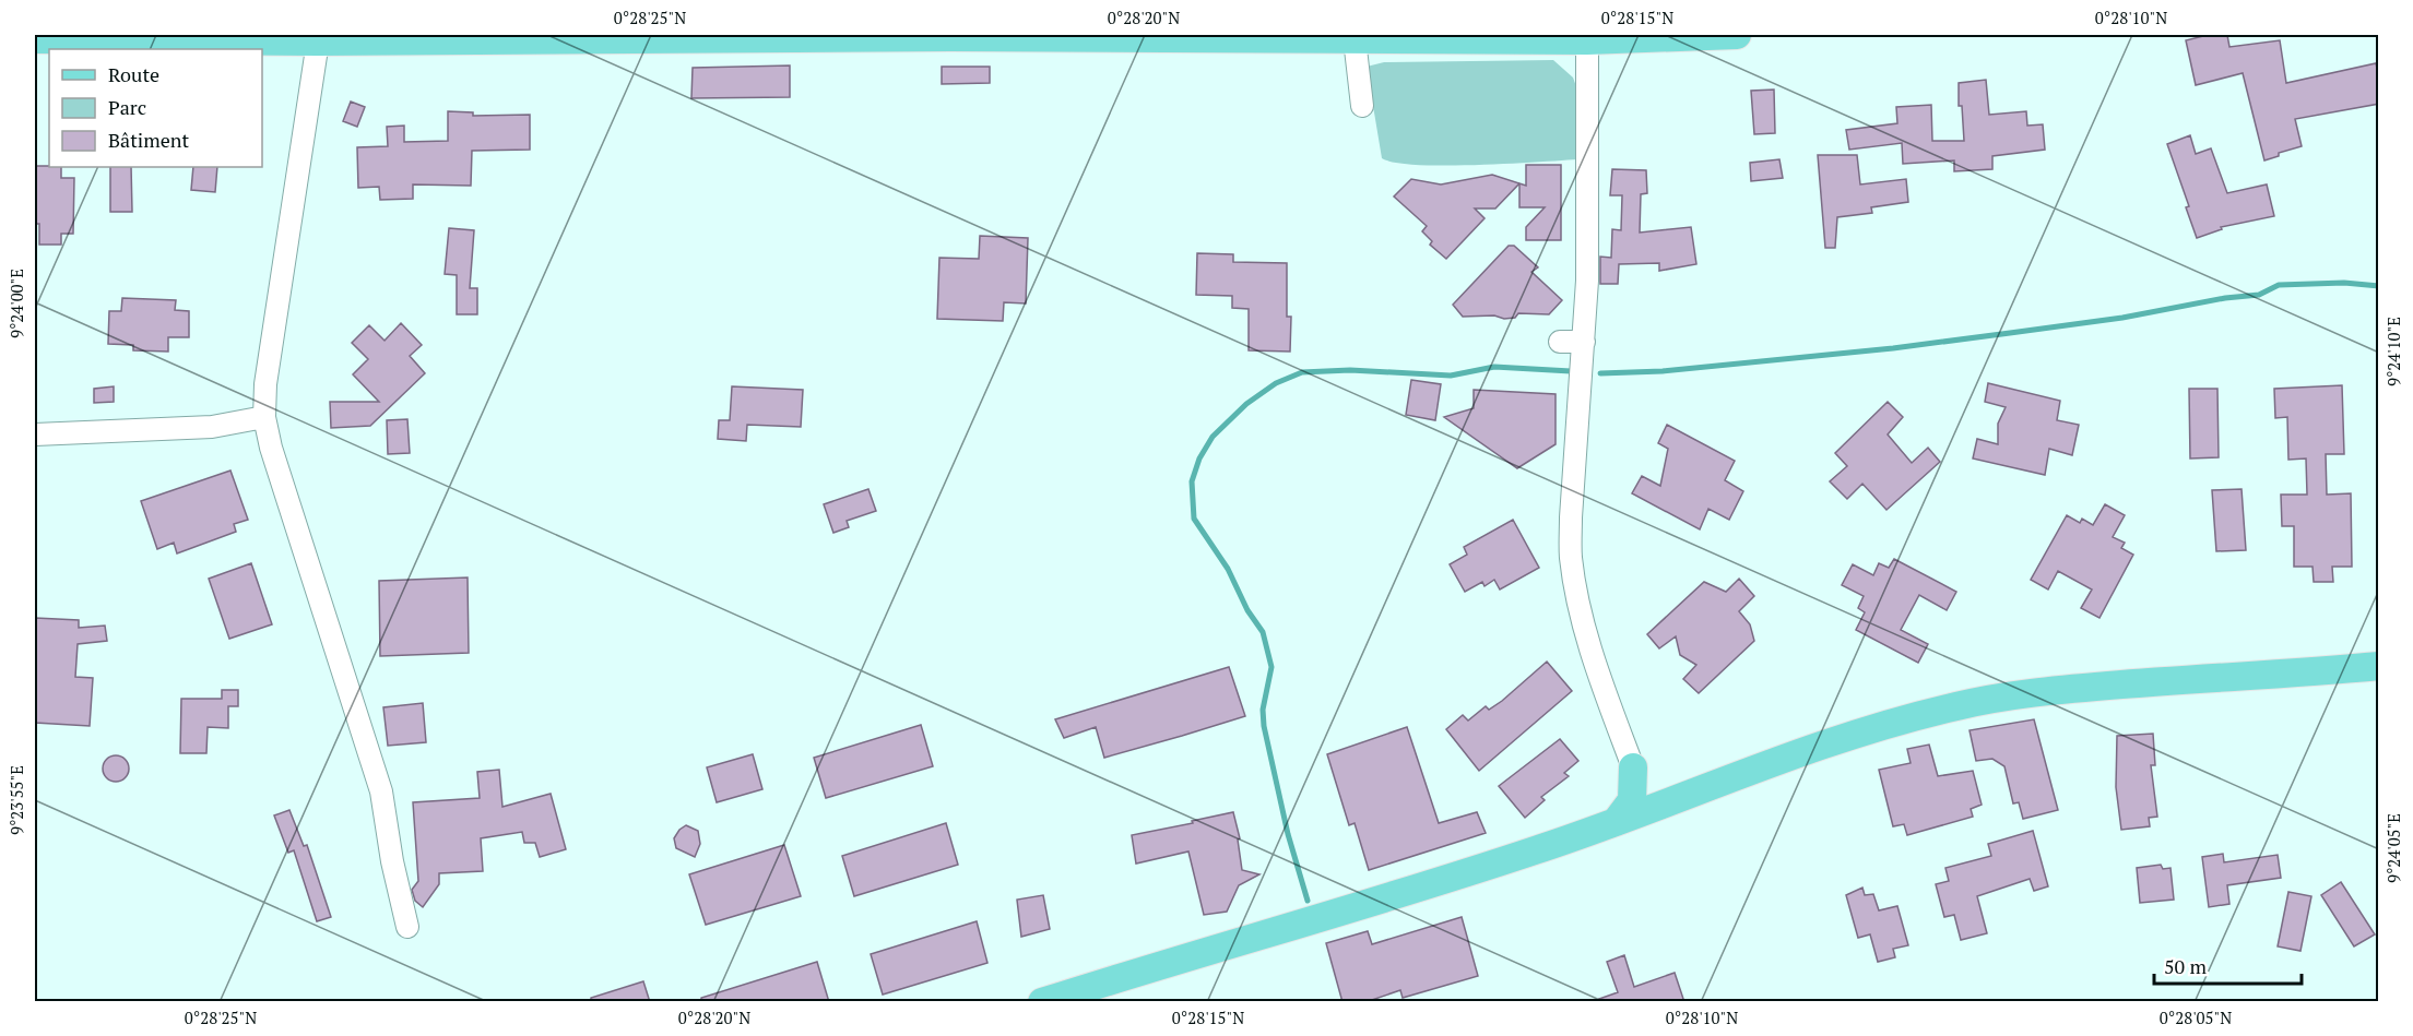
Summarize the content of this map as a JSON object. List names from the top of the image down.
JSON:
{
  "legend": ["Route", "Parc", "Bâtiment"],
  "scale_bar": "50 m",
  "coordinates": [
    "0°28'25\"N",
    "0°28'20\"N",
    "0°28'15\"N",
    "0°28'10\"N",
    "9°24'00\"E",
    "9°24'10\"E",
    "9°23'55\"E",
    "9°24'05\"E",
    "0°28'05\"N"
  ]
}
